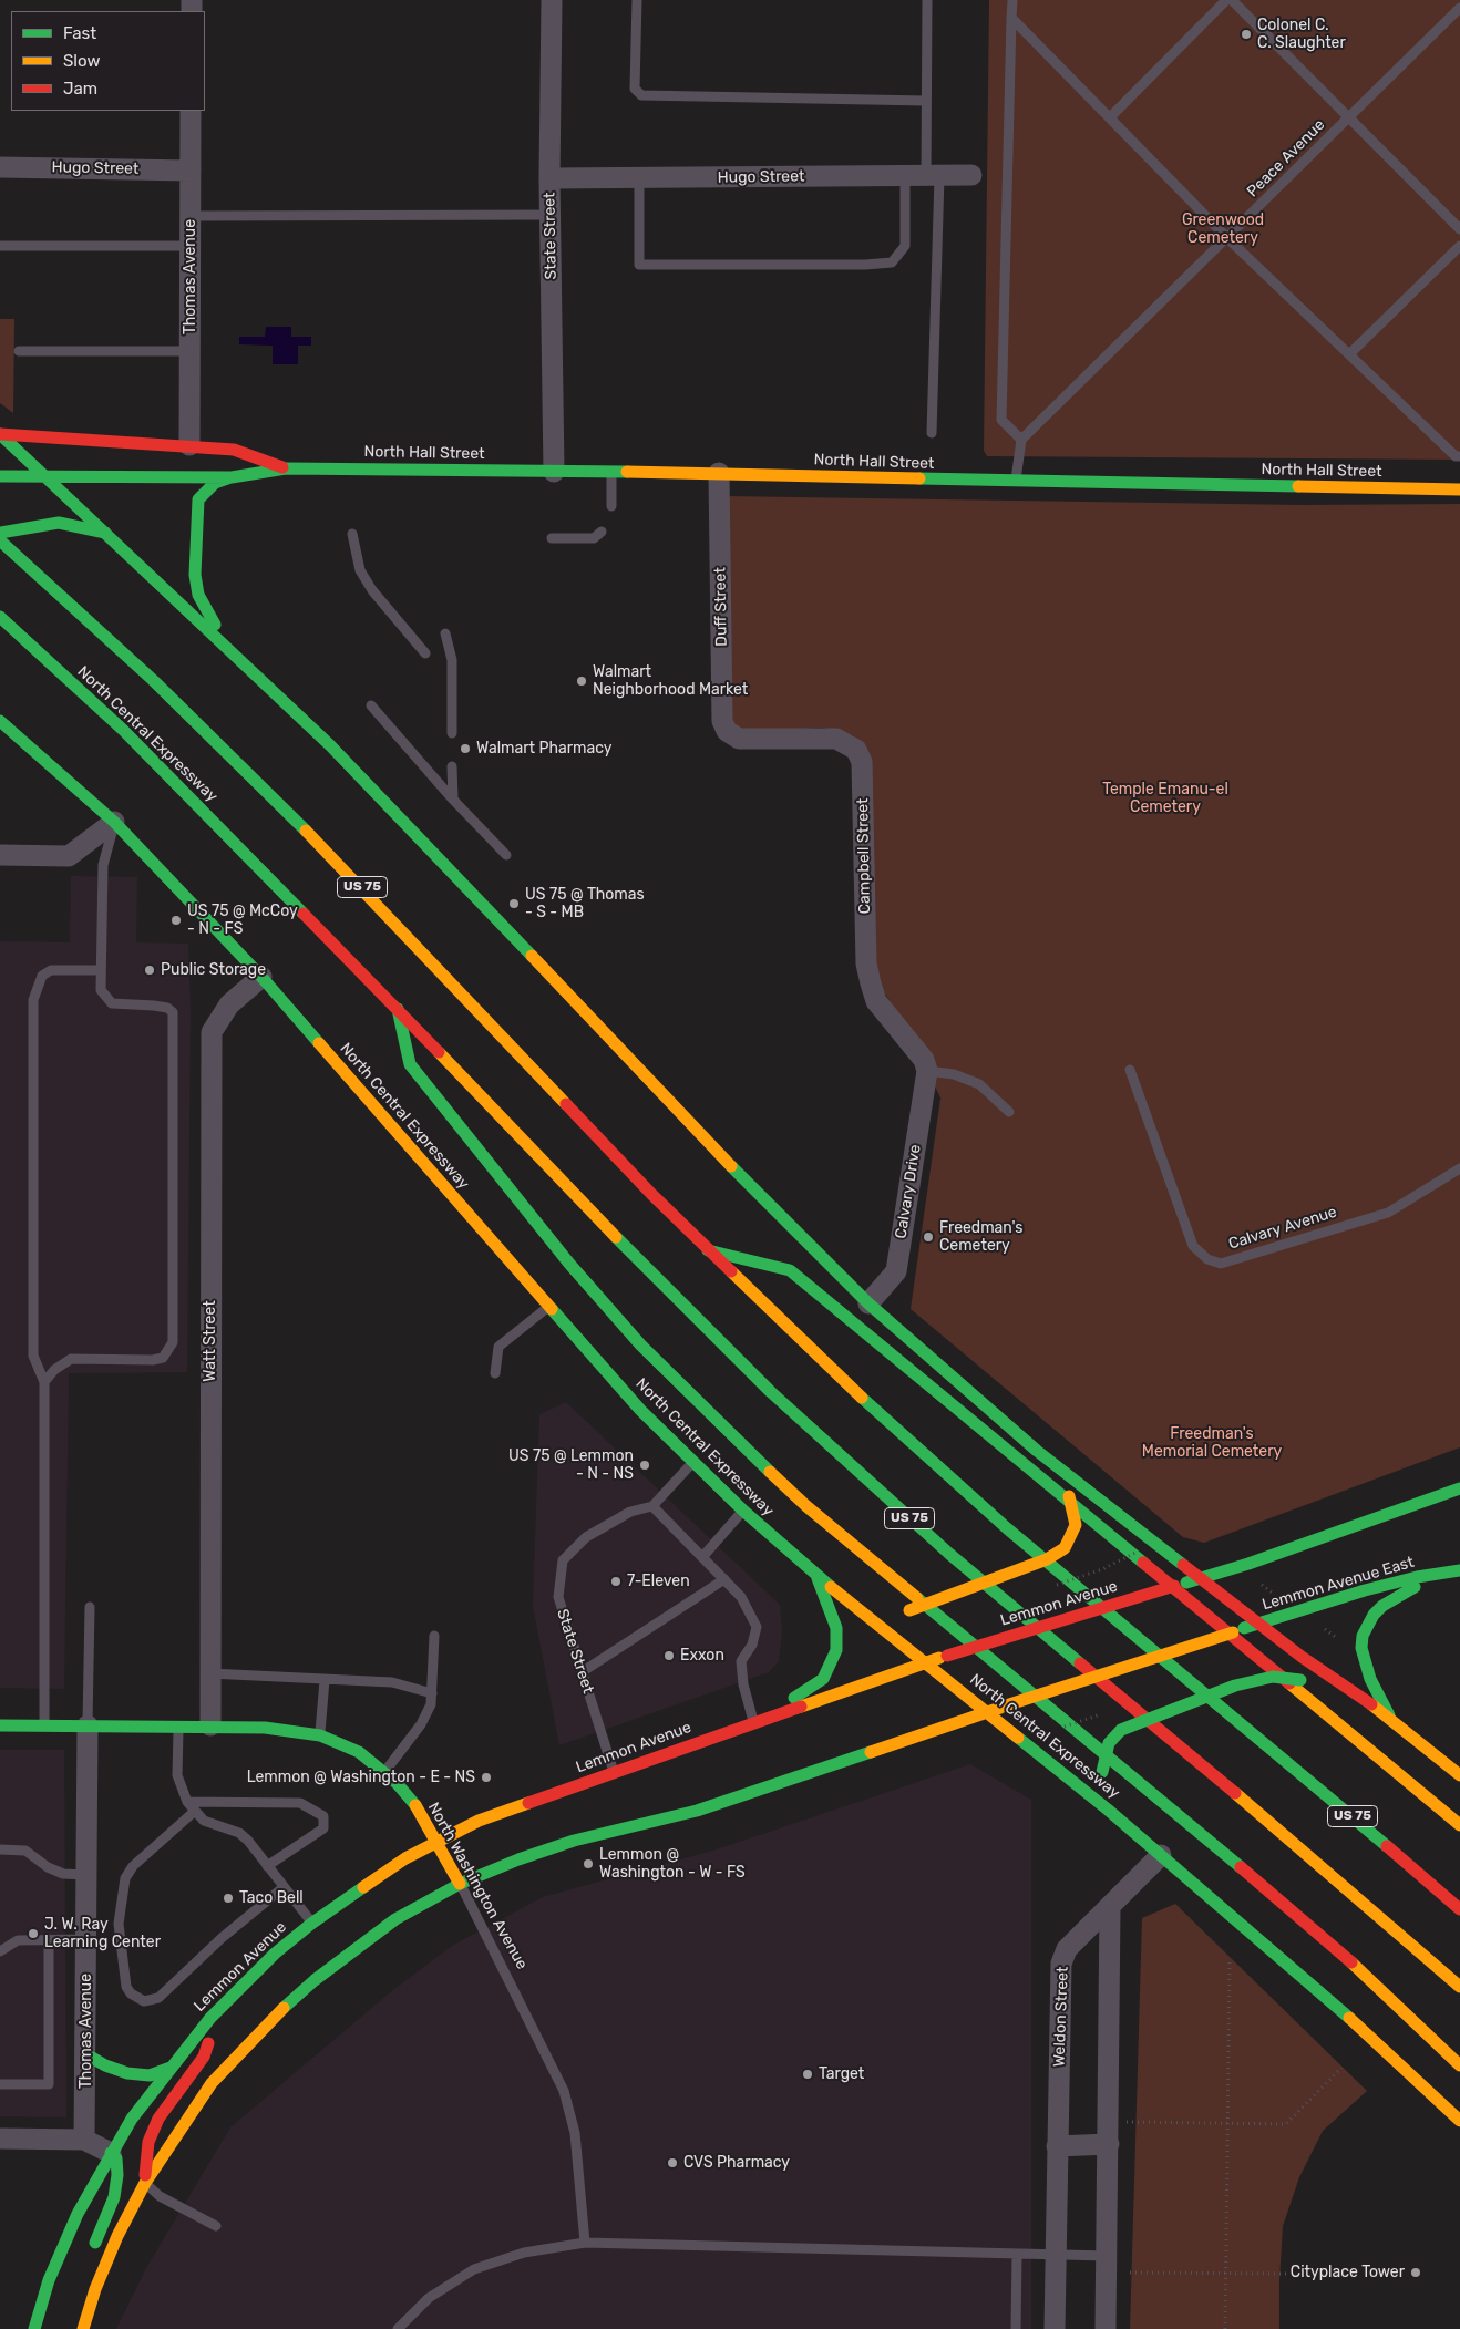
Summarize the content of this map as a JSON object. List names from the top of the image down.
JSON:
{
  "streets": {
    "main road": [
      "North Hall Street",
      "North Central Expressway",
      "US 75",
      "Lemmon Avenue East",
      "Lemmon Avenue",
      "North Washington Avenue"
    ],
    "street": [
      "Hugo Street",
      "State Street",
      "Thomas Avenue",
      "Duff Street",
      "Campbell Street",
      "Calvary Drive",
      "Watt Street",
      "Weldon Street"
    ],
    "lane": ["Peace Avenue", "Calvary Avenue"]
  },
  "crossings": [
    ["Hugo Street", "State Street"],
    ["Hugo Street", "Thomas Avenue"],
    ["State Street", "North Hall Street"],
    ["State Street", "Lemmon Avenue"],
    ["Thomas Avenue", "North Hall Street"],
    ["Thomas Avenue", "North Washington Avenue"],
    ["North Hall Street", "Duff Street"],
    ["Duff Street", "Campbell Street"],
    ["North Central Expressway", "Watt Street"],
    ["North Central Expressway", "Lemmon Avenue"],
    ["North Central Expressway", "Weldon Street"],
    ["Campbell Street", "Calvary Drive"],
    ["Watt Street", "North Washington Avenue"],
    ["Lemmon Avenue", "North Washington Avenue"]
  ],
  "parks": ["Greenwood Cemetery", "Temple Emanu-el Cemetery", "Freedman's Memorial Cemetery"],
  "places": [
    "Colonel C. C. Slaughter",
    "Walmart Neighborhood Market",
    "Walmart Pharmacy",
    "US 75 @ Thomas - S - MB",
    "US 75 @ McCoy - N - FS",
    "Public Storage",
    "Freedman's Cemetery",
    "US 75 @ Lemmon - N - NS",
    "7-Eleven",
    "Exxon",
    "Lemmon @ Washington - E - NS",
    "Lemmon @ Washington - W - FS",
    "Taco Bell",
    "J. W. Ray Learning Center",
    "Target",
    "CVS Pharmacy",
    "Cityplace Tower"
  ],
  "legend": ["Fast", "Slow", "Jam"]
}
